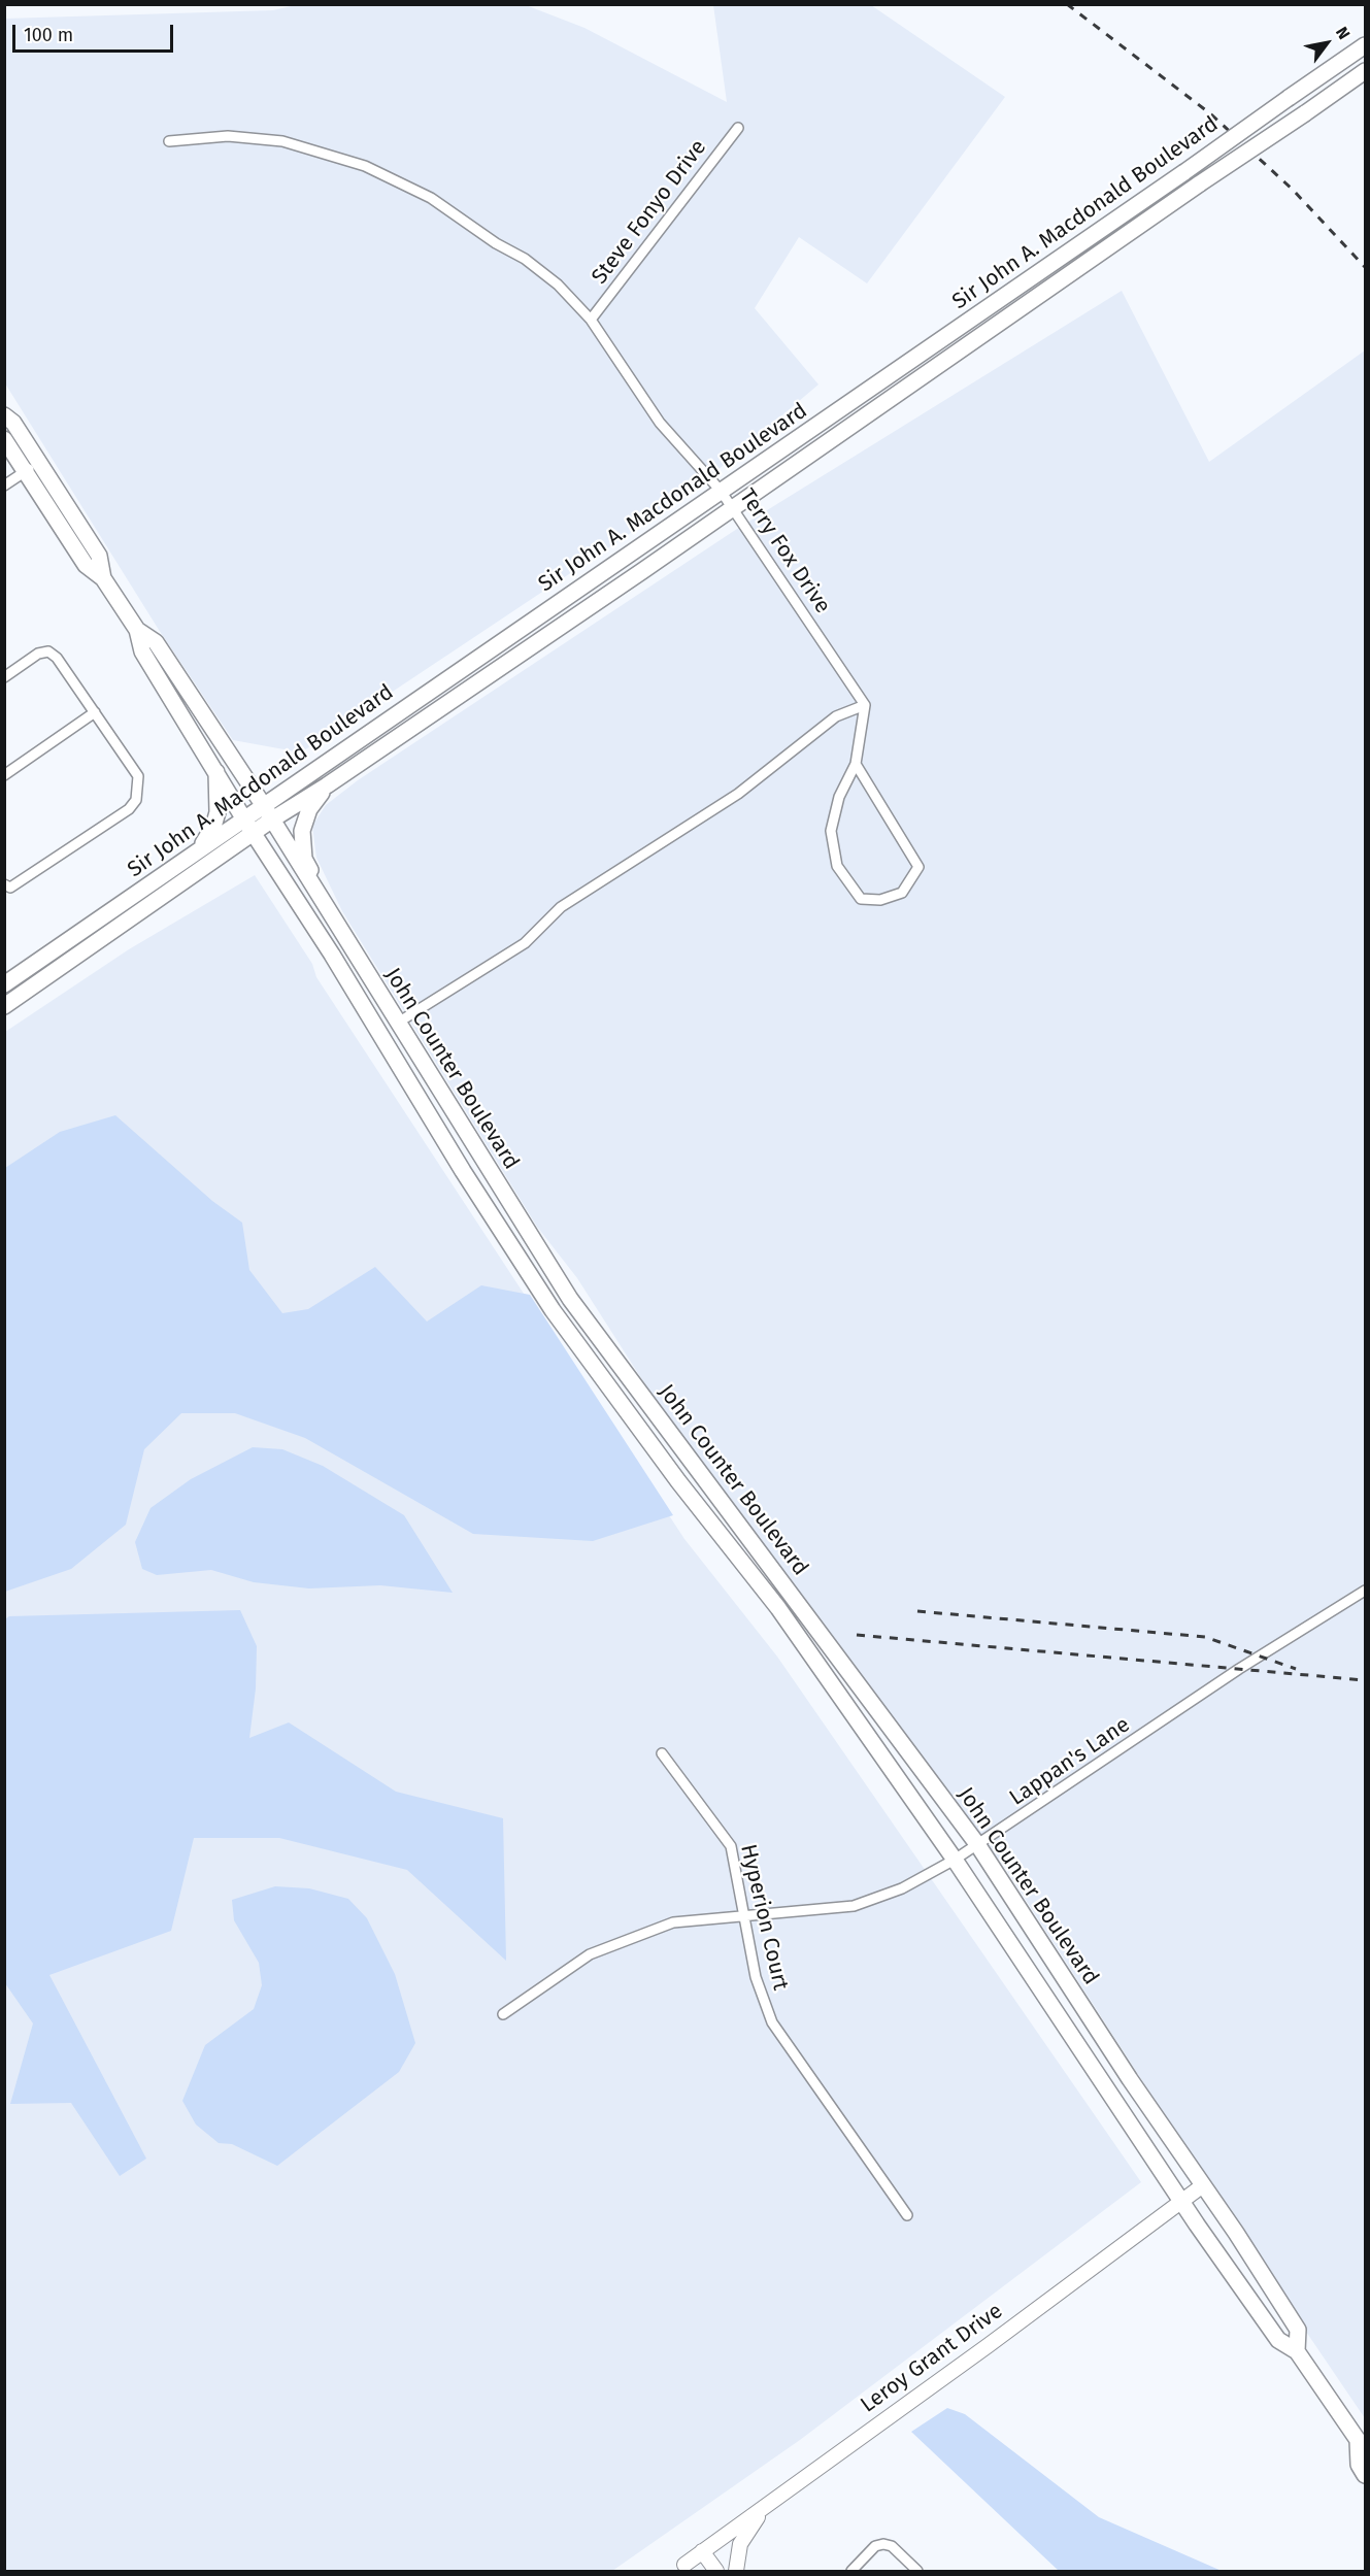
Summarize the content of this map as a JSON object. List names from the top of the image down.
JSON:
{
  "streets": {
    "main road": ["Sir John A. Macdonald Boulevard", "John Counter Boulevard"],
    "street": [
      "Steve Fonyo Drive",
      "Terry Fox Drive",
      "Lappan's Lane",
      "Hyperion Court",
      "Leroy Grant Drive"
    ]
  },
  "crossings": [
    ["Steve Fonyo Drive", "Terry Fox Drive"],
    ["Sir John A. Macdonald Boulevard", "Terry Fox Drive"],
    ["Sir John A. Macdonald Boulevard", "John Counter Boulevard"],
    ["John Counter Boulevard", "Lappan's Lane"],
    ["John Counter Boulevard", "Leroy Grant Drive"],
    ["Lappan's Lane", "Hyperion Court"]
  ],
  "scale_bar": "100 m",
  "north": "top right"
}
